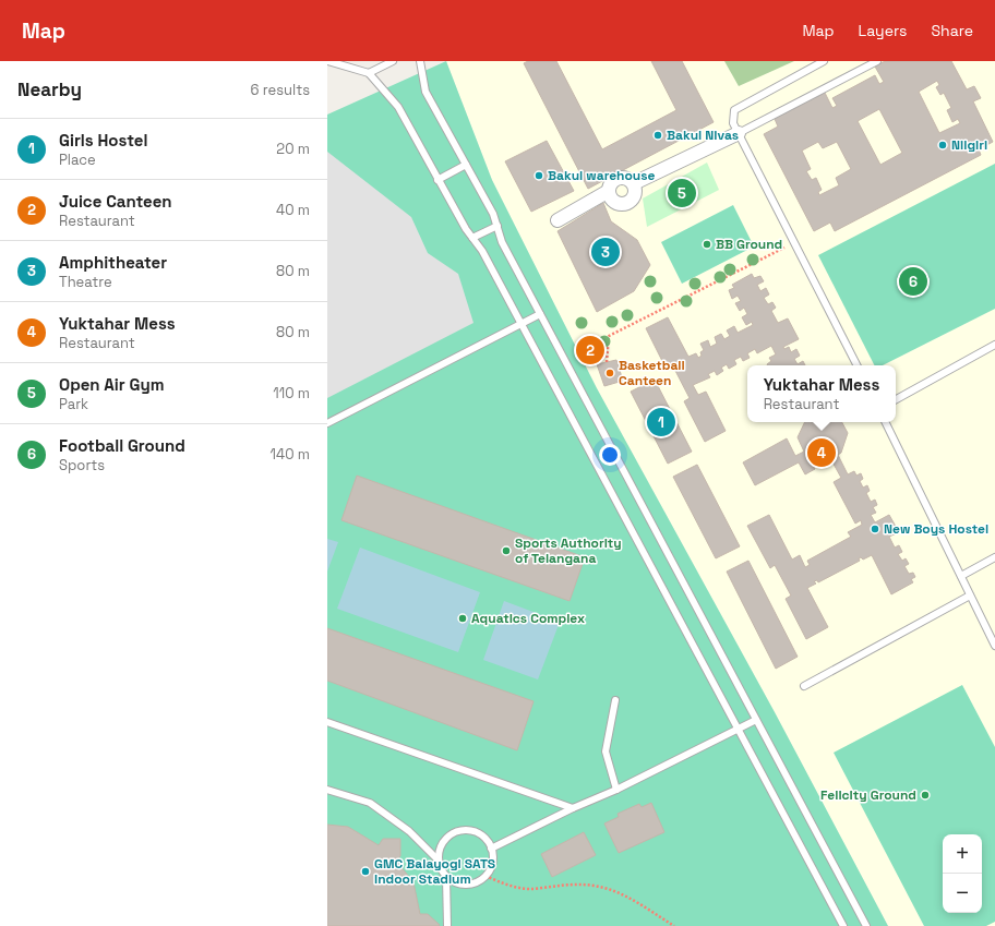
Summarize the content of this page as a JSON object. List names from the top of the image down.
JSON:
{
  "places": [
    "Bakul Nivas",
    "Nilgiri",
    "Bakul warehouse",
    "BB Ground",
    "Basketball Canteen",
    "New Boys Hostel",
    "Sports Authority of Telangana",
    "Aquatics Complex",
    "Felicity Ground",
    "GMC Balayogi SATS Indoor Stadium"
  ],
  "page": {
    "header": "Map",
    "nav": ["Map", "Layers", "Share"],
    "heading": ["Nearby", "6 results"],
    "list": [
      {
        "mark": "1",
        "name": "Girls Hostel",
        "note": "Place",
        "value": "20 m"
      },
      {
        "mark": "2",
        "name": "Juice Canteen",
        "note": "Restaurant",
        "value": "40 m"
      },
      {
        "mark": "3",
        "name": "Amphitheater",
        "note": "Theatre",
        "value": "80 m"
      },
      {
        "mark": "4",
        "name": "Yuktahar Mess",
        "note": "Restaurant",
        "value": "80 m"
      },
      {
        "mark": "5",
        "name": "Open Air Gym",
        "note": "Park",
        "value": "110 m"
      },
      {
        "mark": "6",
        "name": "Football Ground",
        "note": "Sports",
        "value": "140 m"
      }
    ],
    "pins": [
      "5",
      "3",
      "6",
      "2",
      "1",
      "4"
    ],
    "popup": ["Yuktahar Mess", "Restaurant"],
    "map_buttons": ["+", "−"]
  }
}
